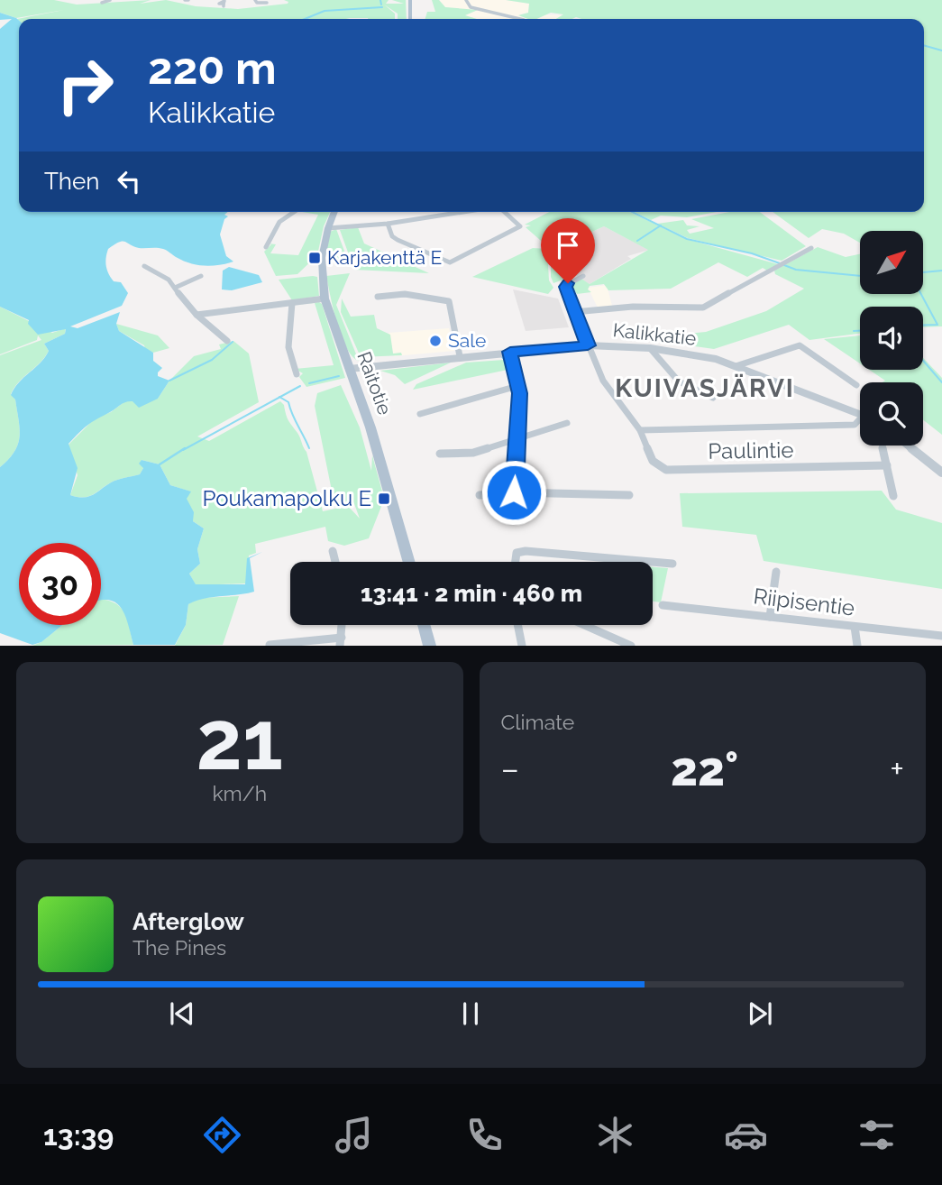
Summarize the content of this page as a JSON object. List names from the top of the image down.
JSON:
{
  "streets": {
    "main road": ["Raitotie"],
    "street": ["Kalikkatie", "Paulintie", "Riipisentie"]
  },
  "crossings": [
    ["Kalikkatie", "Raitotie"],
    ["Kalikkatie", "Paulintie"]
  ],
  "districts": ["KUIVASJÄRVI"],
  "places": {
    "transit": ["Karjakenttä E", "Poukamapolku E"],
    "other": ["Sale"]
  },
  "north": "top right",
  "page": {
    "turn": ["220 m", "Kalikkatie"],
    "then": "Then",
    "limit": "30",
    "trip": "13:41 · 2 min · 460 m",
    "tile": [
      ["21", "km/h"],
      "Climate"
    ],
    "heat": ["−", "22°", "+"],
    "song": ["Afterglow", "The Pines"],
    "tabs": "13:39"
  }
}
